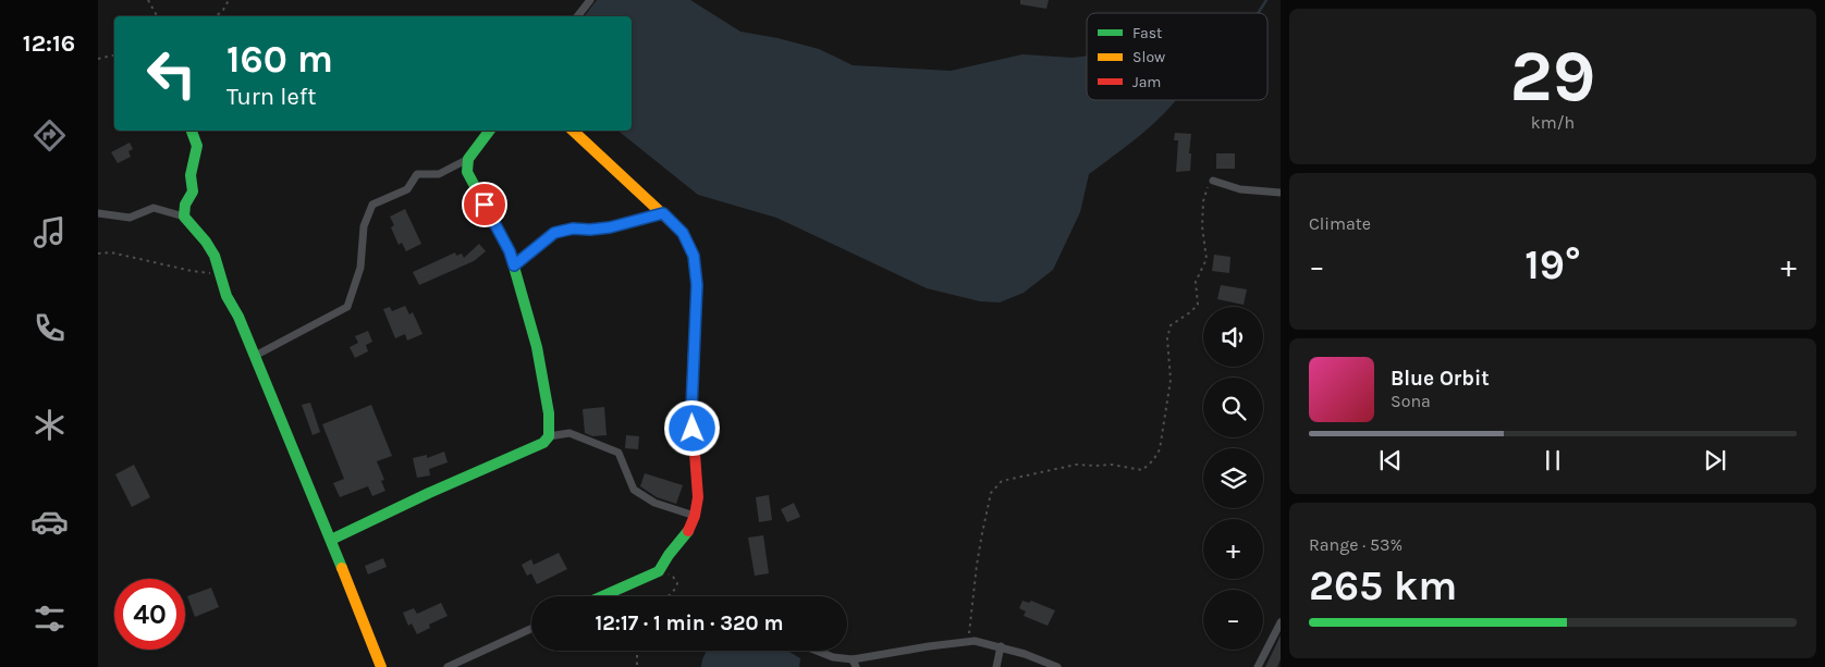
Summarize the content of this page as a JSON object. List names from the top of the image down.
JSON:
{
  "legend": ["Fast", "Slow", "Jam"],
  "page": {
    "tabs": "12:16",
    "tile": [
      ["29", "km/h"],
      "Climate",
      ["Range · 53%", "265 km"]
    ],
    "turn": ["160 m", "Turn left"],
    "heat": ["−", "19°", "+"],
    "map_buttons": ["+", "−"],
    "song": ["Blue Orbit", "Sona"],
    "limit": "40",
    "trip": "12:17 · 1 min · 320 m"
  }
}
